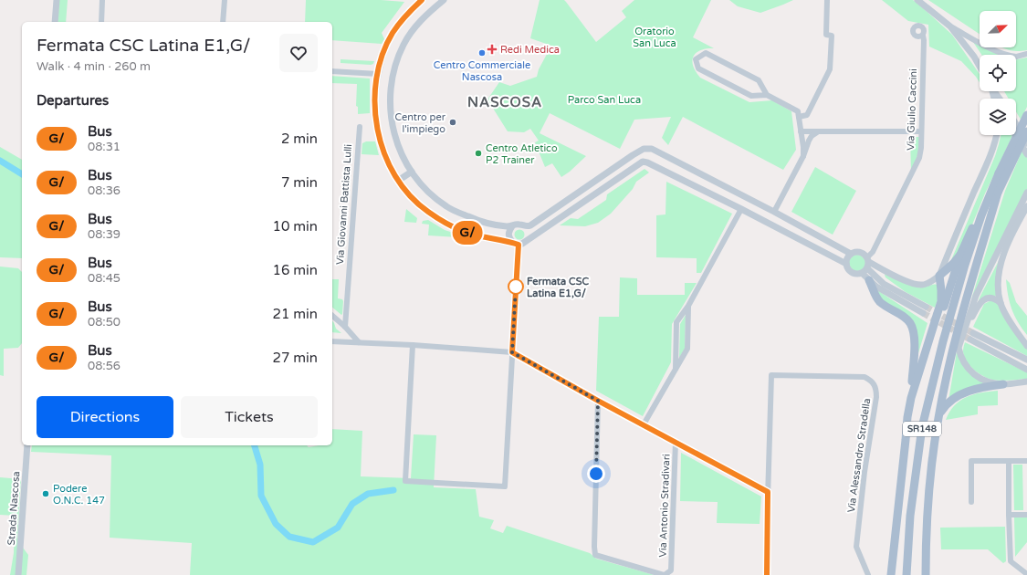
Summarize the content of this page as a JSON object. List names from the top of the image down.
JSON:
{
  "streets": {
    "main road": ["SR148"],
    "street": [
      "Via Giulio Caccini",
      "Via Giovanni Battista Lulli",
      "Via Alessandro Stradella",
      "Via Antonio Stradivari",
      "Strada Nascosa"
    ]
  },
  "districts": ["NASCOSA"],
  "parks": ["Oratorio San Luca", "Parco San Luca"],
  "places": {
    "health": ["Redi Medica"],
    "other": [
      "Centro Commerciale Nascosa",
      "Centro per l'impiego",
      "Centro Atletico P2 Trainer",
      "Fermata CSC Latina E1,G/",
      "Podere O.N.C. 147"
    ]
  },
  "lines": ["bus line G/"],
  "north": "top right",
  "page": {
    "on_map": "G/",
    "heading": [
      ["Fermata CSC Latina E1,G/", "Walk · 4 min · 260 m"],
      "Departures"
    ],
    "list": [
      {
        "mark": "G/",
        "name": "Bus",
        "note": "08:31",
        "value": "2 min"
      },
      {
        "mark": "G/",
        "name": "Bus",
        "note": "08:36",
        "value": "7 min"
      },
      {
        "mark": "G/",
        "name": "Bus",
        "note": "08:39",
        "value": "10 min"
      },
      {
        "mark": "G/",
        "name": "Bus",
        "note": "08:45",
        "value": "16 min"
      },
      {
        "mark": "G/",
        "name": "Bus",
        "note": "08:50",
        "value": "21 min"
      },
      {
        "mark": "G/",
        "name": "Bus",
        "note": "08:56",
        "value": "27 min"
      }
    ],
    "buttons": ["Directions", "Tickets"]
  }
}
